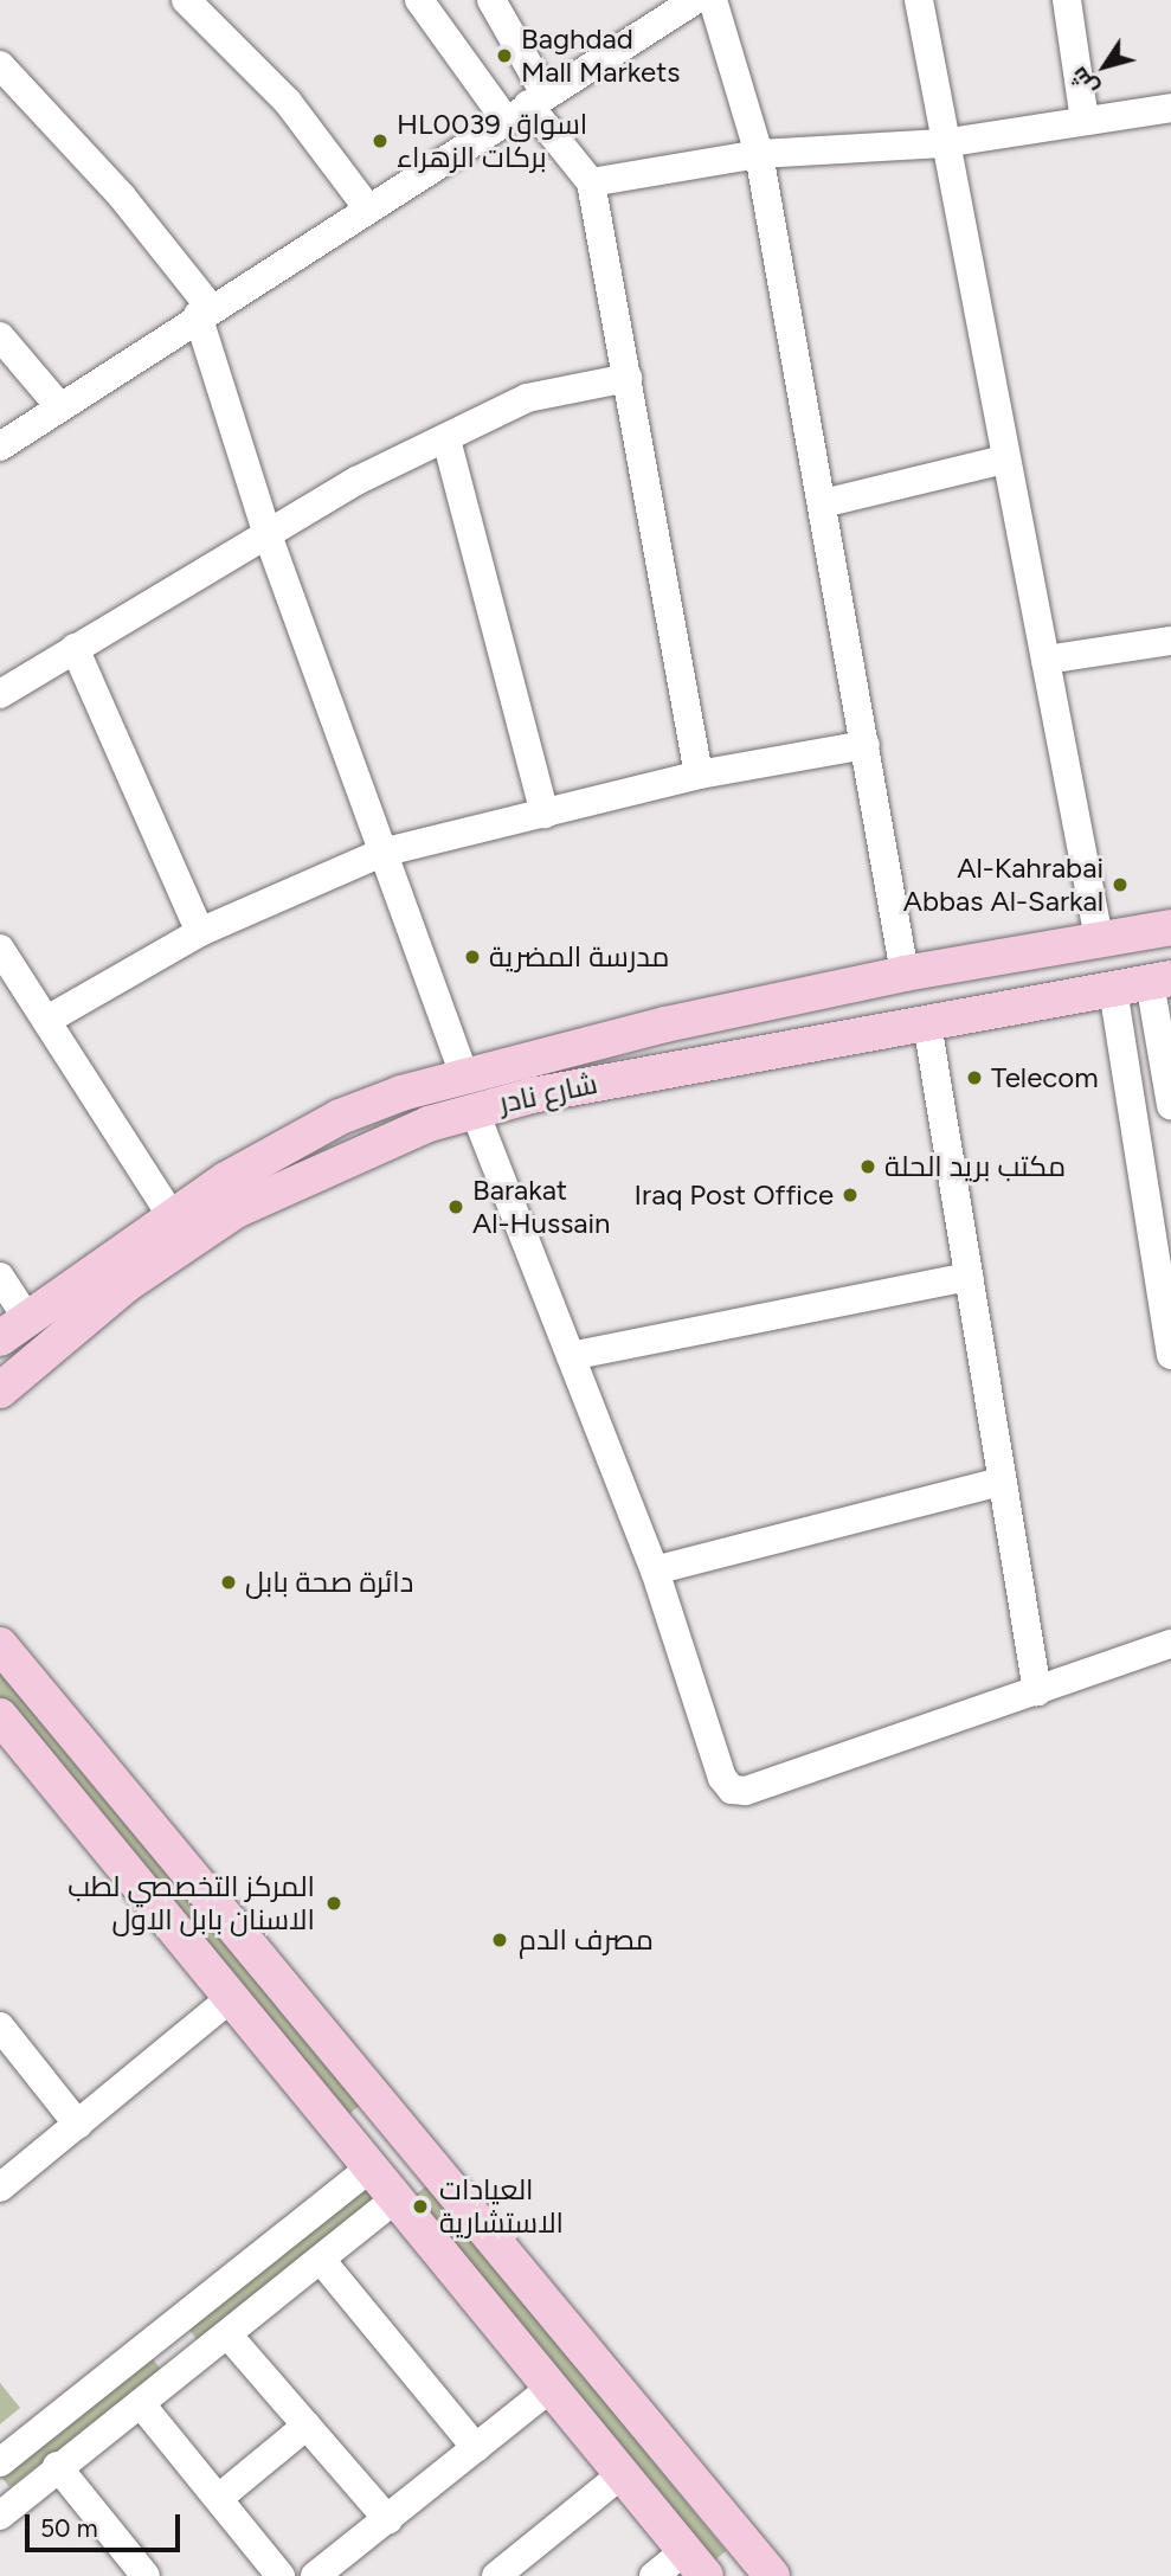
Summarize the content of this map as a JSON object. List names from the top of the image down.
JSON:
{
  "streets": {
    "main road": ["شارع نادر"]
  },
  "places": [
    "Baghdad Mall Markets",
    "HL0039 اسواق بركات الزهراء",
    "Al-Kahrabai Abbas Al-Sarkal",
    "مدرسة المضرية",
    "Telecom",
    "مكتب بريد الحلة",
    "Iraq Post Office",
    "Barakat Al-Hussain",
    "دائرة صحة بابل",
    "المركز التخصصي لطب الاسنان بابل الاول",
    "مصرف الدم",
    "العيادات الاستشارية"
  ],
  "scale_bar": "50 m",
  "north": "bottom left"
}
